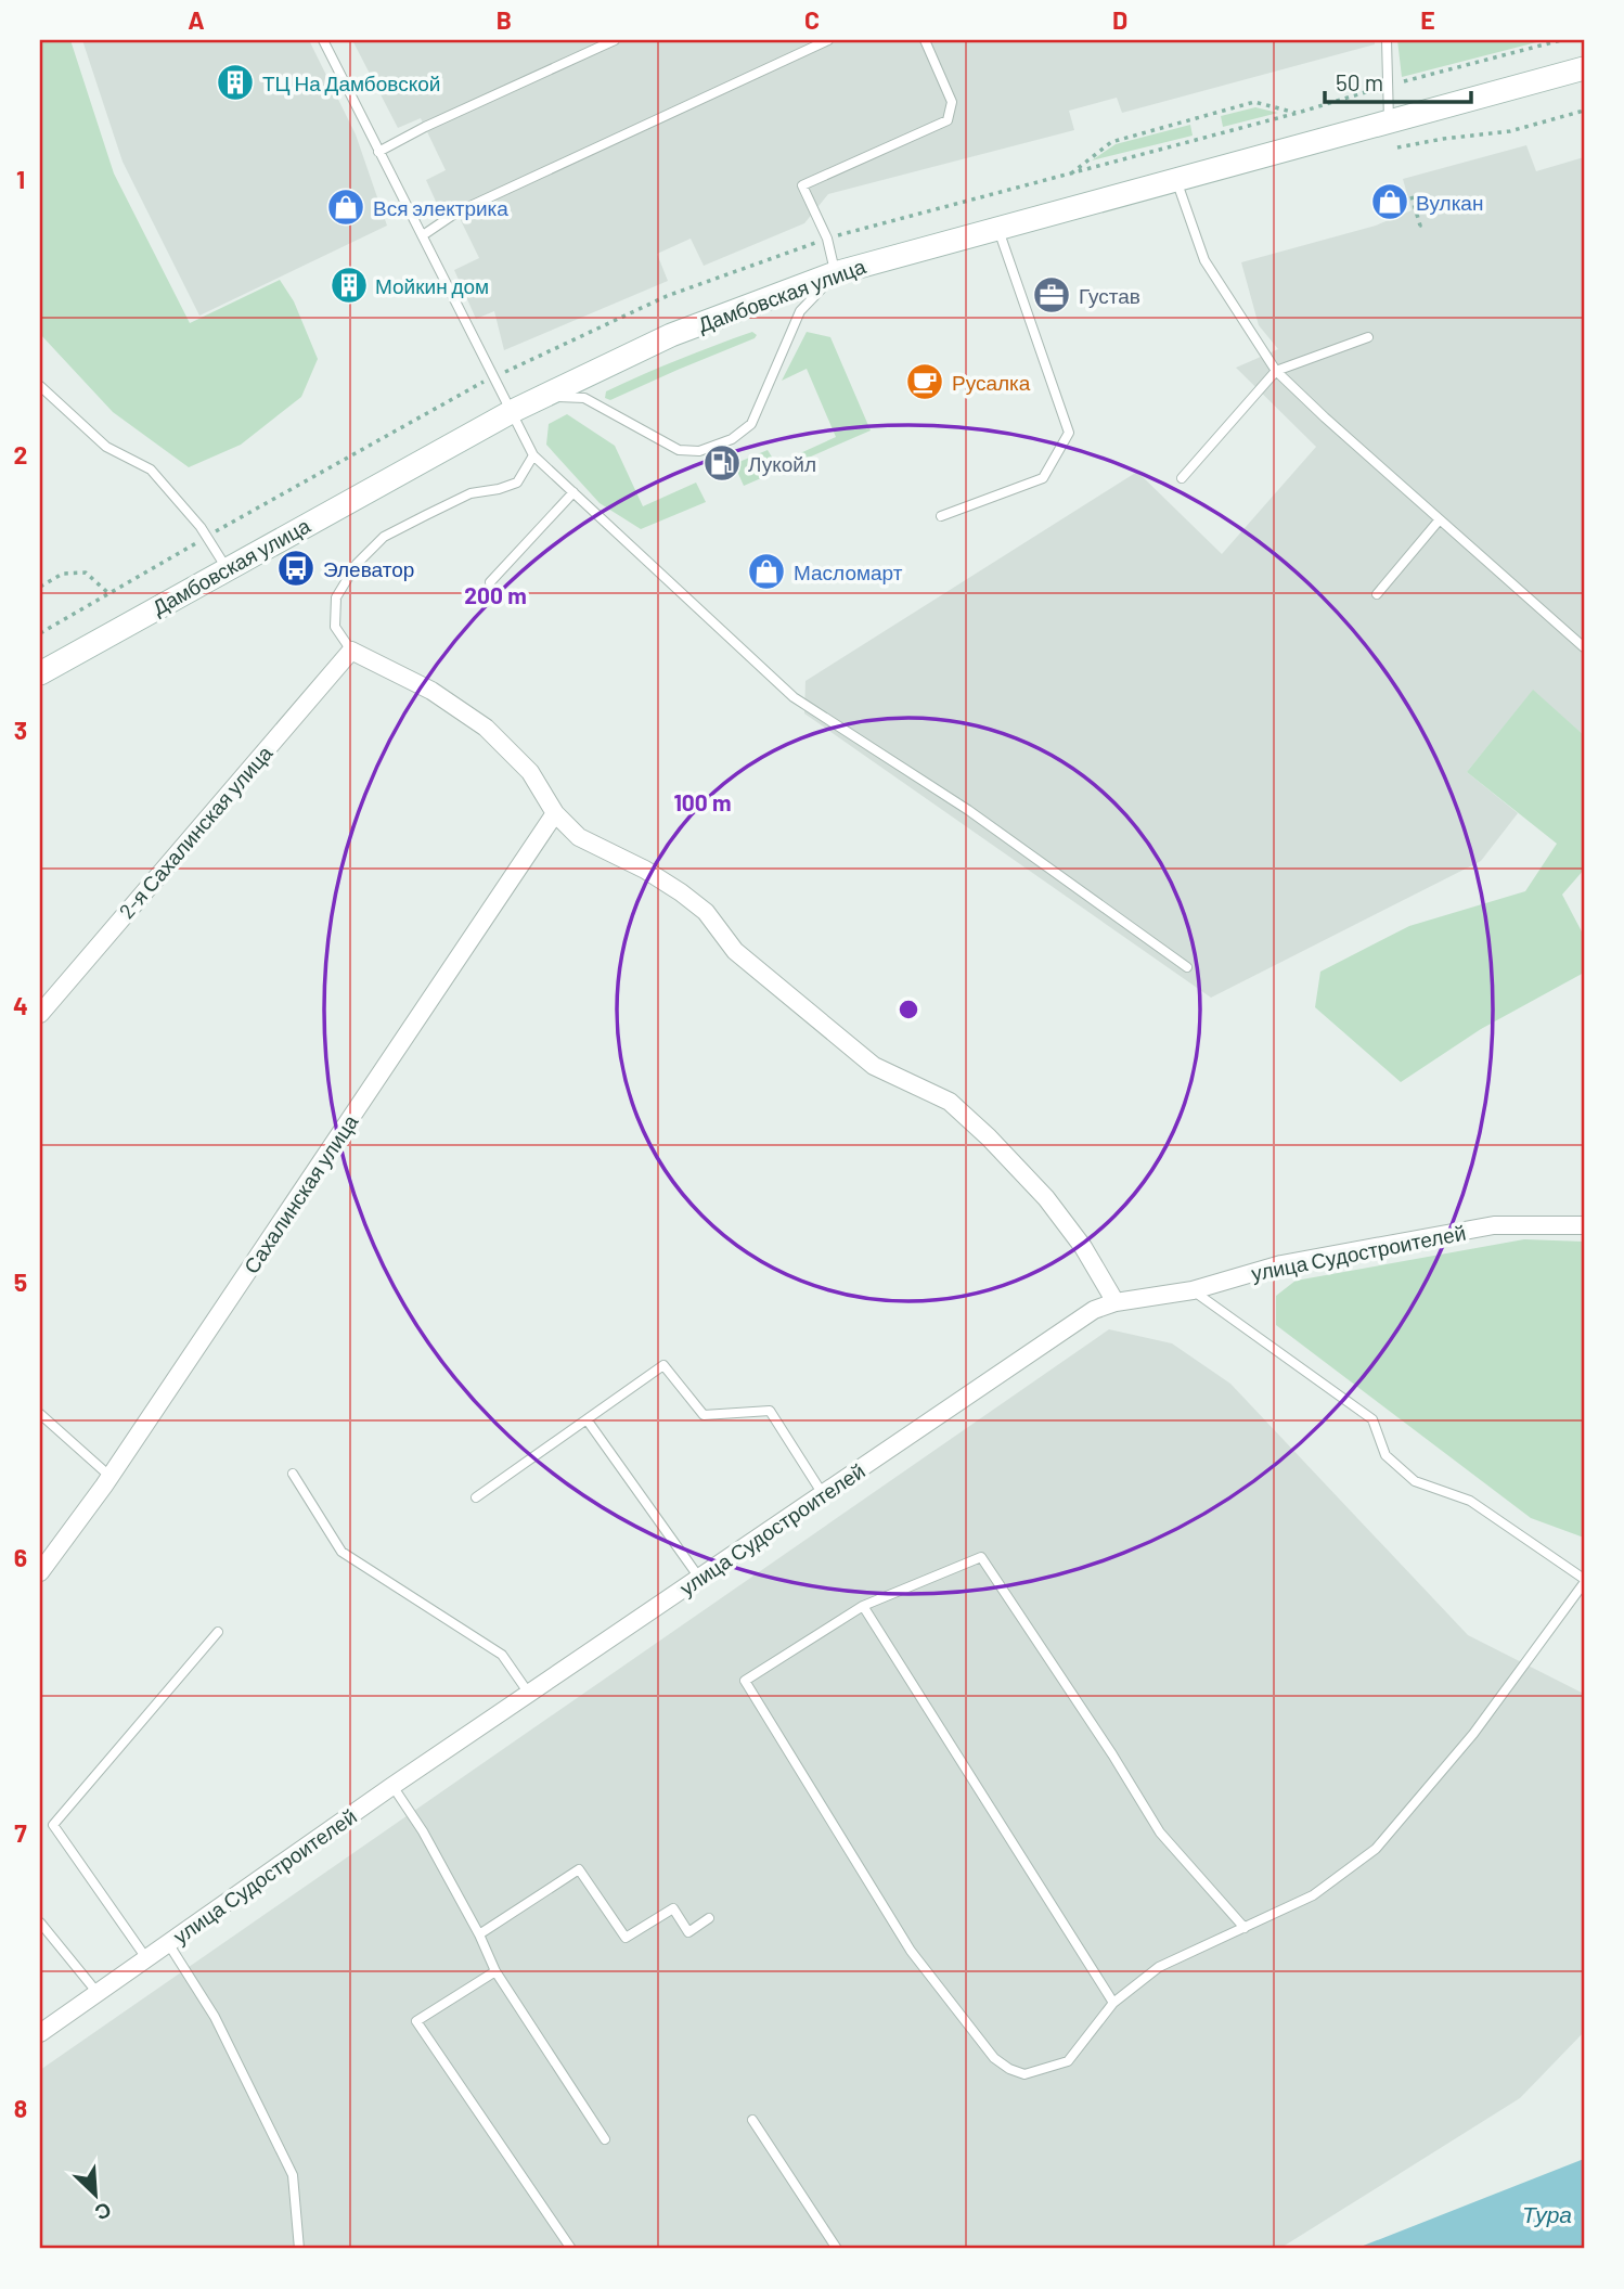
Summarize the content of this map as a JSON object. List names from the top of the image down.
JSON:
{
  "streets": {
    "main road": ["Дамбовская улица"],
    "street": ["2-я Сахалинская улица", "Сахалинская улица", "улица Судостроителей"]
  },
  "water": ["Тура"],
  "places": {
    "building": ["ТЦ На Дамбовской", "Мойкин дом"],
    "shop": ["Вулкан", "Вся электрика", "Масломарт"],
    "office": ["Густав"],
    "cafe": ["Русалка"],
    "fuel station": ["Лукойл"],
    "bus stop": ["Элеватор"]
  },
  "scale_bar": "50 m",
  "north": "bottom right",
  "grid": {
    "columns": [
      "A",
      "B",
      "C",
      "D",
      "E"
    ],
    "rows": [
      "1",
      "2",
      "3",
      "4",
      "5",
      "6",
      "7",
      "8"
    ]
  },
  "rings": ["200 m", "100 m"]
}
